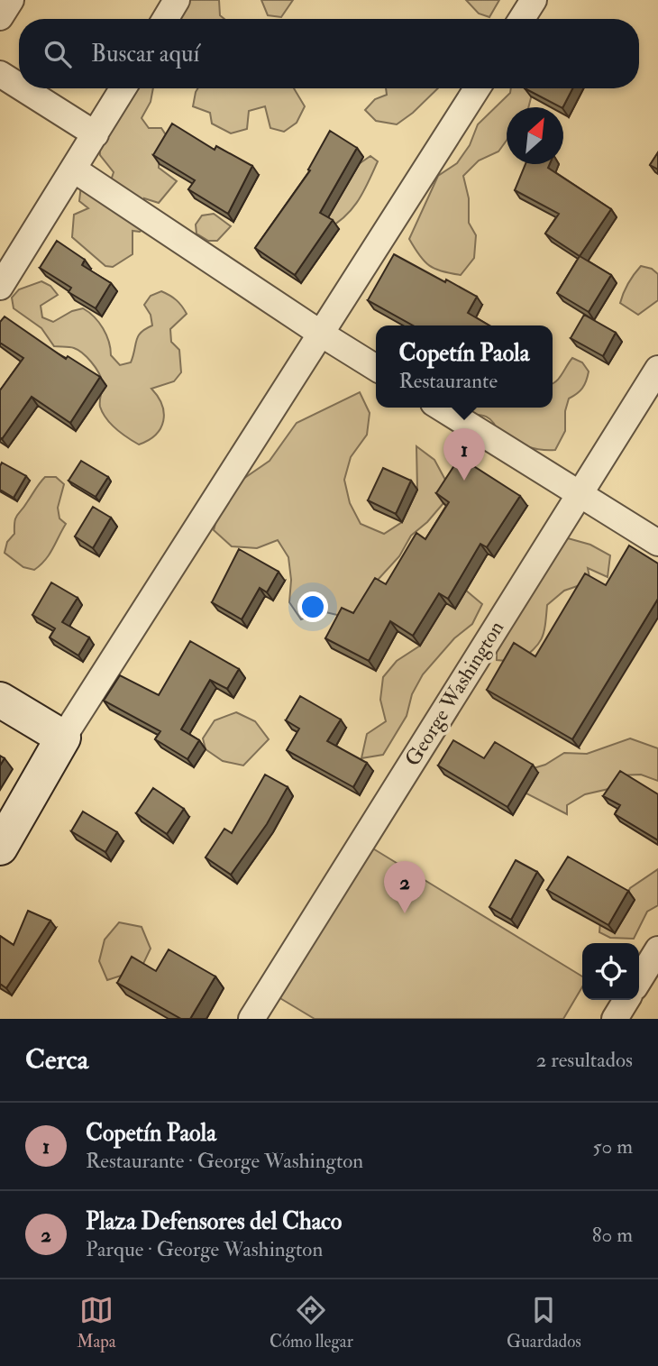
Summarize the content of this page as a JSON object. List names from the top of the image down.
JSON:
{
  "streets": {
    "street": ["George Washington"]
  },
  "north": "top right",
  "page": {
    "search": "Buscar aquí",
    "popup": ["Copetín Paola", "Restaurante"],
    "pins": ["1", "2"],
    "heading": ["Cerca", "2 resultados"],
    "list": [
      {
        "mark": "1",
        "name": "Copetín Paola",
        "note": "Restaurante · George Washington",
        "value": "50 m"
      },
      {
        "mark": "2",
        "name": "Plaza Defensores del Chaco",
        "note": "Parque · George Washington",
        "value": "80 m"
      }
    ],
    "nav": ["Mapa", "Cómo llegar", "Guardados"]
  }
}
